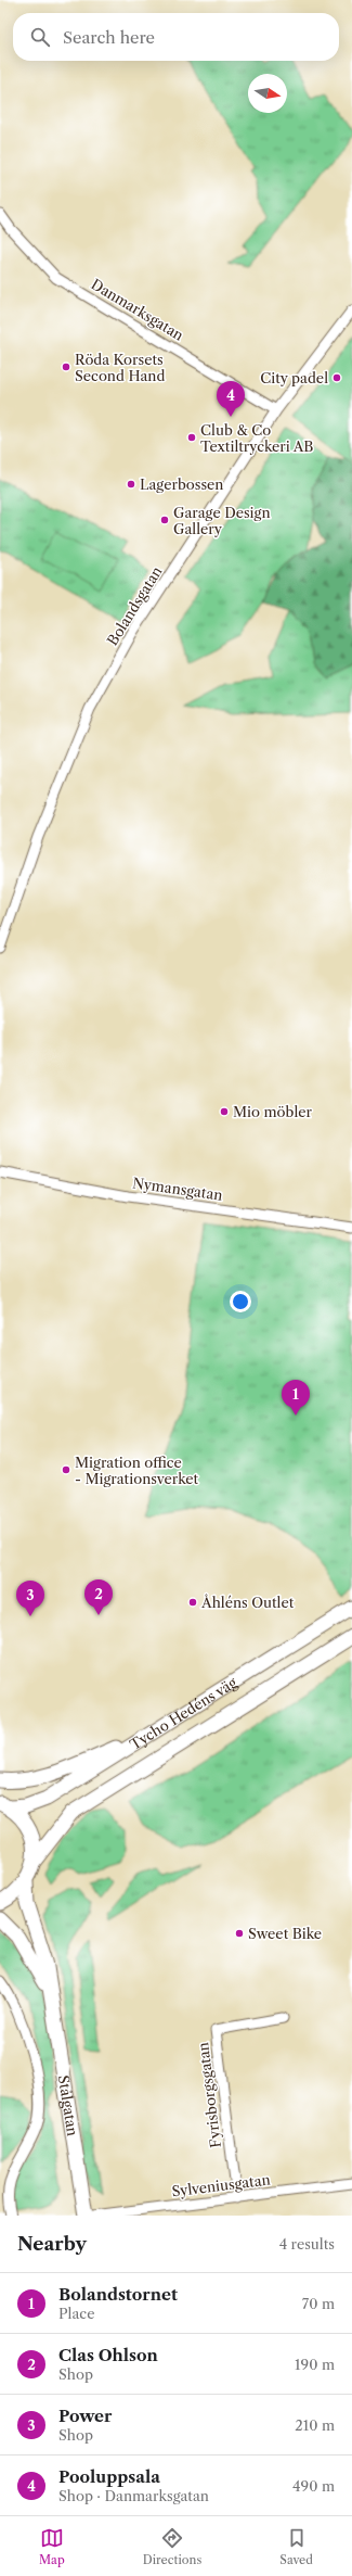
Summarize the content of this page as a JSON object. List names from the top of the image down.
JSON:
{
  "streets": {
    "main road": ["Tycho Hedéns väg", "Stålgatan"],
    "street": [
      "Danmarksgatan",
      "Bolandsgatan",
      "Nymansgatan",
      "Fyrisborgsgatan",
      "Sylveniusgatan"
    ]
  },
  "crossings": [
    ["Danmarksgatan", "Bolandsgatan"],
    ["Fyrisborgsgatan", "Sylveniusgatan"]
  ],
  "places": [
    "Röda Korsets Second Hand",
    "City padel",
    "Club & Co Textiltryckeri AB",
    "Lagerbossen",
    "Garage Design Gallery",
    "Mio möbler",
    "Migration office - Migrationsverket",
    "Åhléns Outlet",
    "Sweet Bike"
  ],
  "north": "right",
  "page": {
    "search": "Search here",
    "pins": [
      "4",
      "1",
      "2",
      "3"
    ],
    "heading": ["Nearby", "4 results"],
    "list": [
      {
        "mark": "1",
        "name": "Bolandstornet",
        "note": "Place",
        "value": "70 m"
      },
      {
        "mark": "2",
        "name": "Clas Ohlson",
        "note": "Shop",
        "value": "190 m"
      },
      {
        "mark": "3",
        "name": "Power",
        "note": "Shop",
        "value": "210 m"
      },
      {
        "mark": "4",
        "name": "Pooluppsala",
        "note": "Shop · Danmarksgatan",
        "value": "490 m"
      }
    ],
    "nav": ["Map", "Directions", "Saved"]
  }
}
